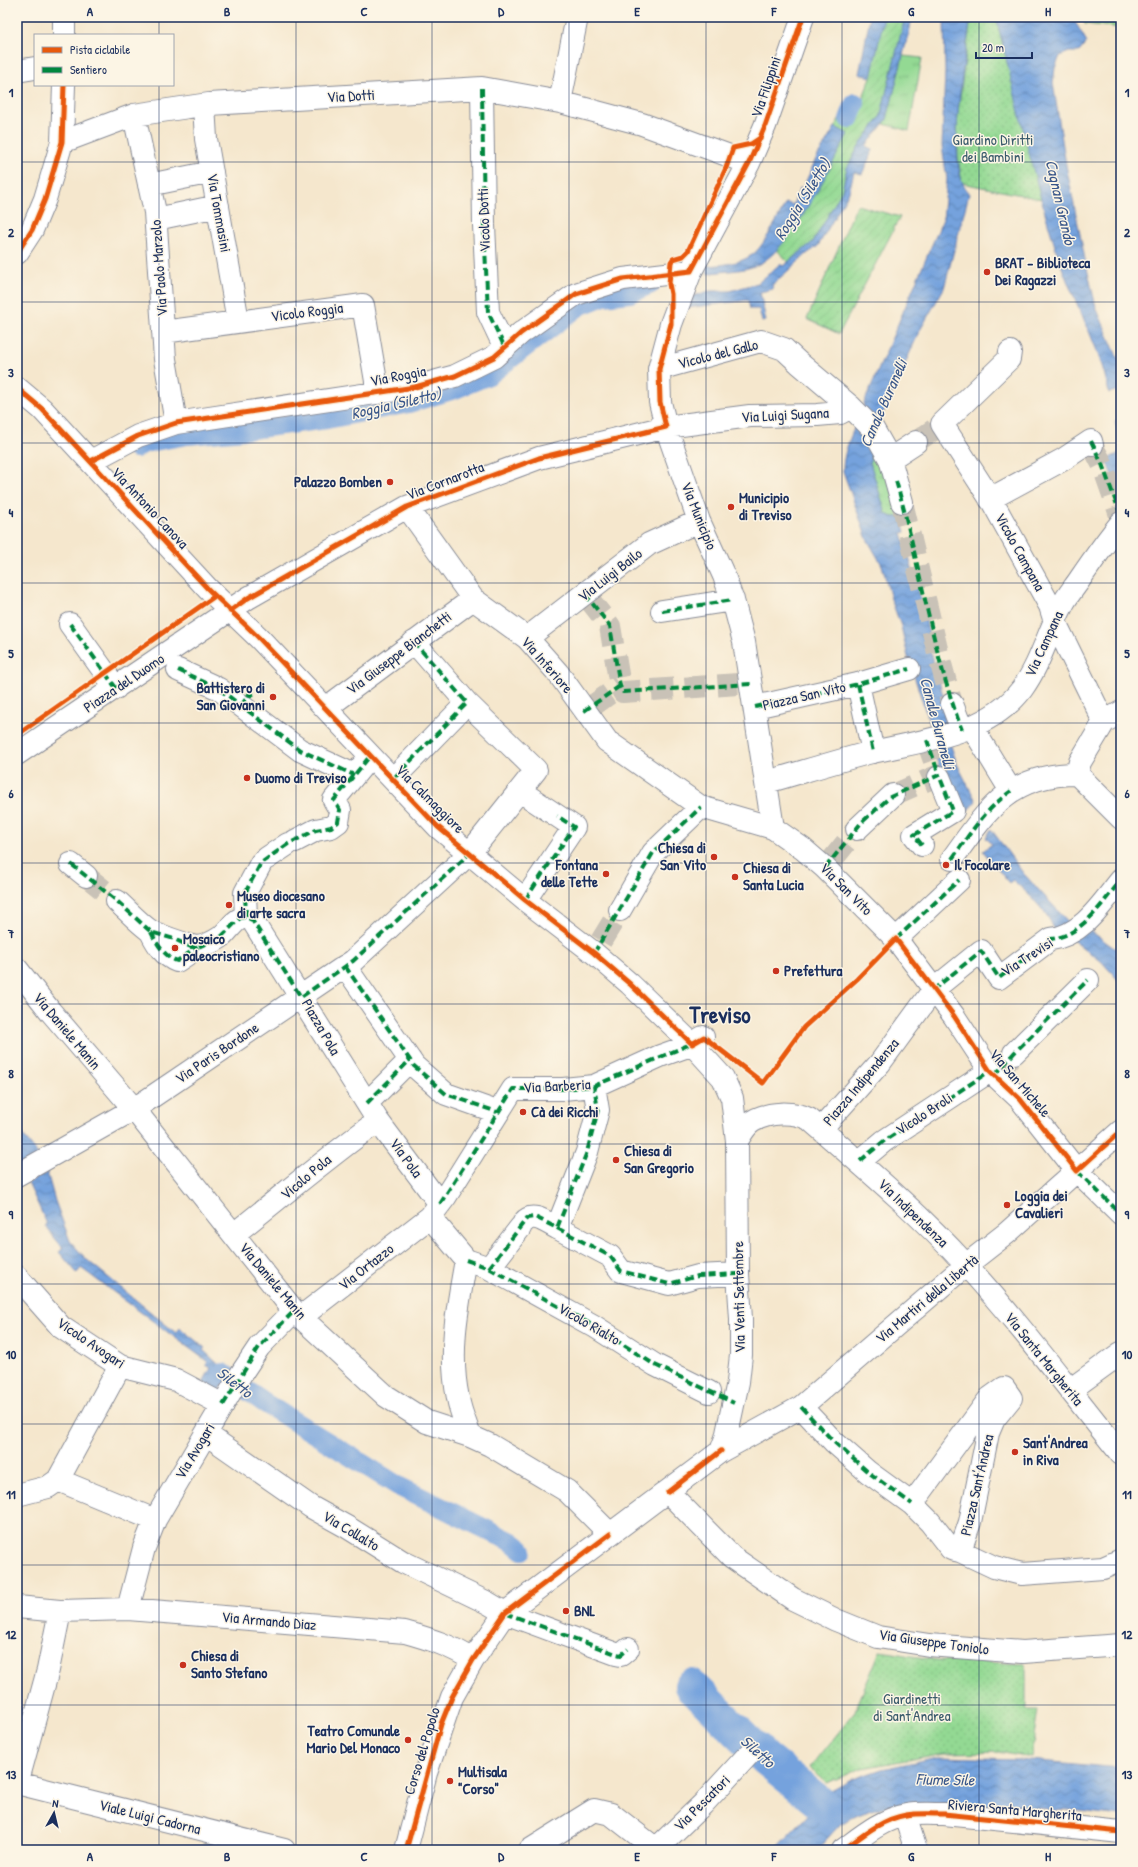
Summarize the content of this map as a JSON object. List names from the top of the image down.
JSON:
{
  "streets": {
    "street": [
      "Via Filippini",
      "Via Dotti",
      "Via Tommasini",
      "Vicolo Dotti",
      "Via Paolo Marzolo",
      "Vicolo Roggia",
      "Vicolo del Gallo",
      "Via Roggia",
      "Via Luigi Sugana",
      "Via Cornarotta",
      "Via Antonio Canova",
      "Via Municipio",
      "Vicolo Campana",
      "Via Luigi Bailo",
      "Via Campana",
      "Via Giuseppe Bianchetti",
      "Via Inferiore",
      "Piazza del Duomo",
      "Piazza San Vito",
      "Via Calmaggiore",
      "Via San Vito",
      "Via Trevisi",
      "Piazza Pola",
      "Via Daniele Manin",
      "Via Paris Bordone",
      "Piazza Indipendenza",
      "Via San Michele",
      "Via Barberia",
      "Vicolo Broli",
      "Via Pola",
      "Vicolo Pola",
      "Via Indipendenza",
      "Via Ortazzo",
      "Via Venti Settembre",
      "Via Martiri della Libertà",
      "Vicolo Rialto",
      "Vicolo Avogari",
      "Via Santa Margherita",
      "Via Avogari",
      "Piazza Sant'Andrea",
      "Via Collalto",
      "Via Armando Diaz",
      "Via Giuseppe Toniolo",
      "Corso del Popolo",
      "Via Pescatori",
      "Riviera Santa Margherita",
      "Viale Luigi Cadorna"
    ]
  },
  "crossings": [
    ["Via Filippini", "Via Dotti"],
    ["Via Filippini", "Via Roggia"],
    ["Via Filippini", "Via Municipio"],
    ["Via Dotti", "Via Tommasini"],
    ["Via Dotti", "Vicolo Dotti"],
    ["Via Dotti", "Via Paolo Marzolo"],
    ["Via Tommasini", "Vicolo Roggia"],
    ["Vicolo Dotti", "Via Roggia"],
    ["Via Paolo Marzolo", "Vicolo Roggia"],
    ["Via Paolo Marzolo", "Via Roggia"],
    ["Vicolo Roggia", "Via Roggia"],
    ["Vicolo del Gallo", "Via Luigi Sugana"],
    ["Vicolo del Gallo", "Via Municipio"],
    ["Via Roggia", "Via Antonio Canova"],
    ["Via Luigi Sugana", "Via Cornarotta"],
    ["Via Luigi Sugana", "Via Municipio"],
    ["Via Cornarotta", "Via Antonio Canova"],
    ["Via Cornarotta", "Via Municipio"],
    ["Via Cornarotta", "Via Inferiore"],
    ["Via Cornarotta", "Piazza del Duomo"],
    ["Via Cornarotta", "Via Calmaggiore"],
    ["Via Antonio Canova", "Piazza del Duomo"],
    ["Via Antonio Canova", "Via Calmaggiore"],
    ["Via Municipio", "Via Luigi Bailo"],
    ["Via Municipio", "Piazza San Vito"],
    ["Vicolo Campana", "Via Campana"],
    ["Via Luigi Bailo", "Via Inferiore"],
    ["Via Campana", "Piazza San Vito"],
    ["Via Giuseppe Bianchetti", "Via Inferiore"],
    ["Via Giuseppe Bianchetti", "Via Calmaggiore"],
    ["Piazza del Duomo", "Via Calmaggiore"],
    ["Piazza San Vito", "Via San Vito"],
    ["Via Calmaggiore", "Via Barberia"],
    ["Via Calmaggiore", "Via Venti Settembre"],
    ["Via San Vito", "Via Trevisi"],
    ["Via San Vito", "Piazza Indipendenza"],
    ["Via San Vito", "Via San Michele"],
    ["Via Trevisi", "Piazza Indipendenza"],
    ["Via Trevisi", "Via San Michele"],
    ["Piazza Pola", "Via Paris Bordone"],
    ["Piazza Pola", "Via Pola"],
    ["Piazza Pola", "Vicolo Pola"],
    ["Via Daniele Manin", "Via Paris Bordone"],
    ["Via Daniele Manin", "Vicolo Pola"],
    ["Via Daniele Manin", "Via Ortazzo"],
    ["Via Daniele Manin", "Via Avogari"],
    ["Via Daniele Manin", "Corso del Popolo"],
    ["Piazza Indipendenza", "Via San Michele"],
    ["Piazza Indipendenza", "Vicolo Broli"],
    ["Piazza Indipendenza", "Via Indipendenza"],
    ["Via San Michele", "Vicolo Broli"],
    ["Via San Michele", "Via Martiri della Libertà"],
    ["Via Barberia", "Via Pola"],
    ["Via Barberia", "Via Ortazzo"],
    ["Via Barberia", "Via Venti Settembre"],
    ["Vicolo Broli", "Via Indipendenza"],
    ["Via Pola", "Vicolo Pola"],
    ["Via Pola", "Via Ortazzo"],
    ["Via Pola", "Vicolo Rialto"],
    ["Via Indipendenza", "Via Martiri della Libertà"],
    ["Via Indipendenza", "Via Santa Margherita"],
    ["Via Ortazzo", "Via Avogari"],
    ["Via Venti Settembre", "Via Martiri della Libertà"],
    ["Via Venti Settembre", "Vicolo Rialto"],
    ["Via Venti Settembre", "Corso del Popolo"],
    ["Via Martiri della Libertà", "Via Santa Margherita"],
    ["Via Martiri della Libertà", "Corso del Popolo"],
    ["Vicolo Avogari", "Via Avogari"],
    ["Via Avogari", "Via Collalto"],
    ["Via Avogari", "Via Armando Diaz"],
    ["Via Collalto", "Corso del Popolo"],
    ["Via Armando Diaz", "Corso del Popolo"],
    ["Via Giuseppe Toniolo", "Corso del Popolo"]
  ],
  "districts": ["Treviso"],
  "water": [
    "Roggia (Siletto)",
    "Cagnan Grando",
    "Canale Buranelli",
    "Siletto",
    "Fiume Sile"
  ],
  "parks": ["Giardino Diritti dei Bambini", "Giardinetti di Sant'Andrea"],
  "places": [
    "BRAT - Biblioteca Dei Ragazzi",
    "Palazzo Bomben",
    "Municipio di Treviso",
    "Battistero di San Giovanni",
    "Duomo di Treviso",
    "Chiesa di San Vito",
    "Il Focolare",
    "Fontana delle Tette",
    "Chiesa di Santa Lucia",
    "Museo diocesano di arte sacra",
    "Mosaico paleocristiano",
    "Prefettura",
    "Cà dei Ricchi",
    "Chiesa di San Gregorio",
    "Loggia dei Cavalieri",
    "Sant'Andrea in Riva",
    "BNL",
    "Chiesa di Santo Stefano",
    "Teatro Comunale Mario Del Monaco",
    "Multisala \"Corso\""
  ],
  "legend": ["Pista ciclabile", "Sentiero"],
  "scale_bar": "20 m",
  "north": "top",
  "grid": {
    "columns": [
      "A",
      "B",
      "C",
      "D",
      "E",
      "F",
      "G",
      "H"
    ],
    "rows": [
      "1",
      "2",
      "3",
      "4",
      "5",
      "6",
      "7",
      "8",
      "9",
      "10",
      "11",
      "12",
      "13"
    ]
  }
}
